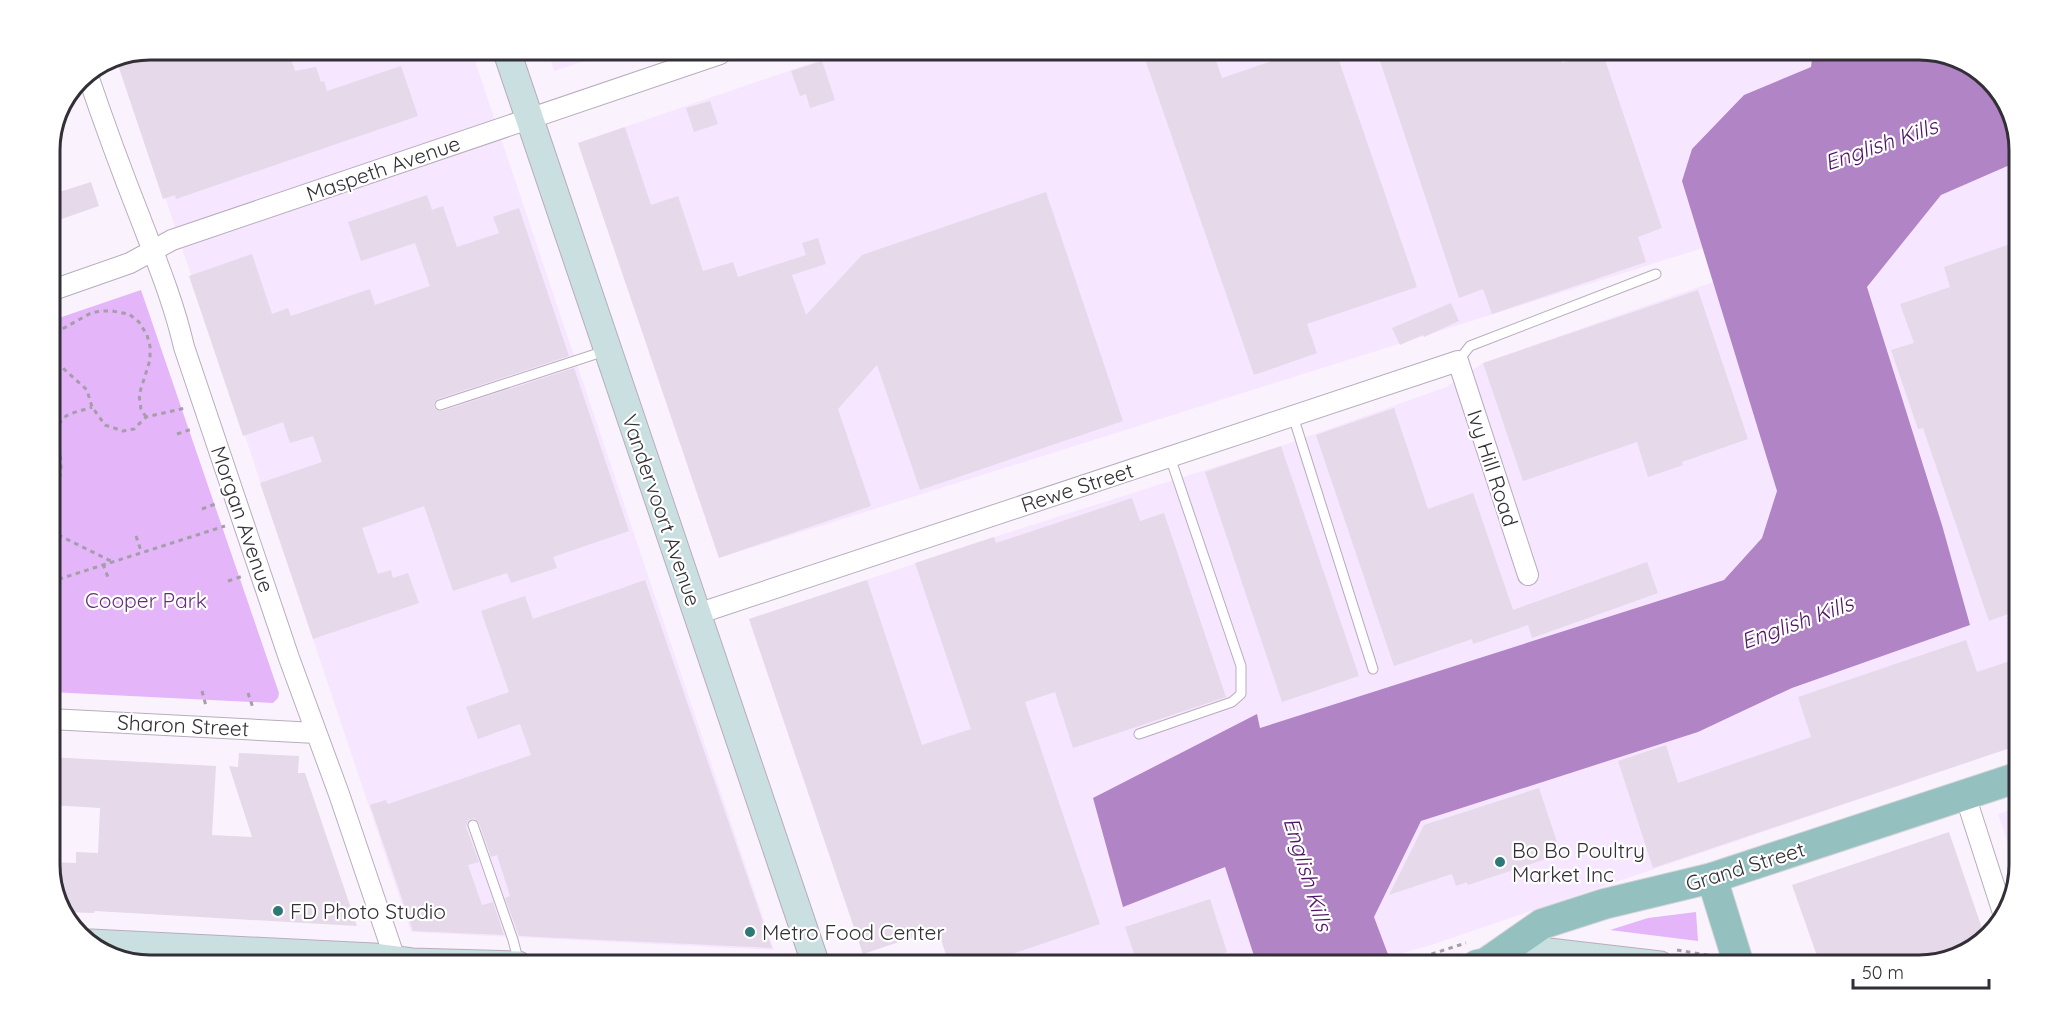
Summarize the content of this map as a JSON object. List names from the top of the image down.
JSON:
{
  "streets": {
    "main road": ["Vandervoort Avenue", "Grand Street"],
    "street": [
      "Maspeth Avenue",
      "Ivy Hill Road",
      "Rewe Street",
      "Morgan Avenue",
      "Sharon Street"
    ]
  },
  "crossings": [
    ["Maspeth Avenue", "Vandervoort Avenue"],
    ["Maspeth Avenue", "Morgan Avenue"],
    ["Ivy Hill Road", "Rewe Street"],
    ["Rewe Street", "Vandervoort Avenue"],
    ["Morgan Avenue", "Sharon Street"]
  ],
  "water": ["English Kills"],
  "parks": ["Cooper Park"],
  "places": ["Bo Bo Poultry Market Inc", "FD Photo Studio", "Metro Food Center"],
  "scale_bar": "50 m"
}
